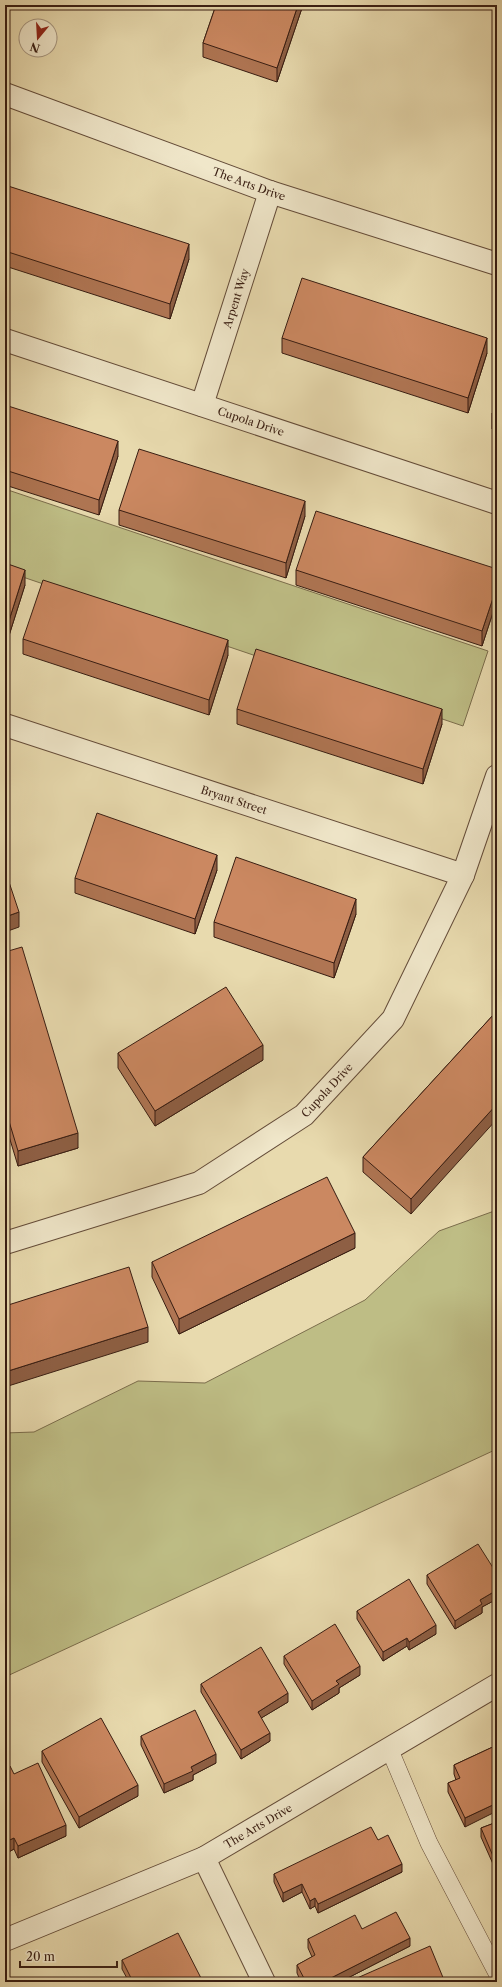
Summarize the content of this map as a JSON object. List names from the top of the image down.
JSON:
{
  "streets": {
    "street": [
      "The Arts Drive",
      "Arpent Way",
      "Cupola Drive",
      "Bryant Street"
    ]
  },
  "crossings": [
    ["The Arts Drive", "Arpent Way"],
    ["Arpent Way", "Cupola Drive"],
    ["Cupola Drive", "Bryant Street"]
  ],
  "scale_bar": "20 m",
  "north": "bottom"
}
